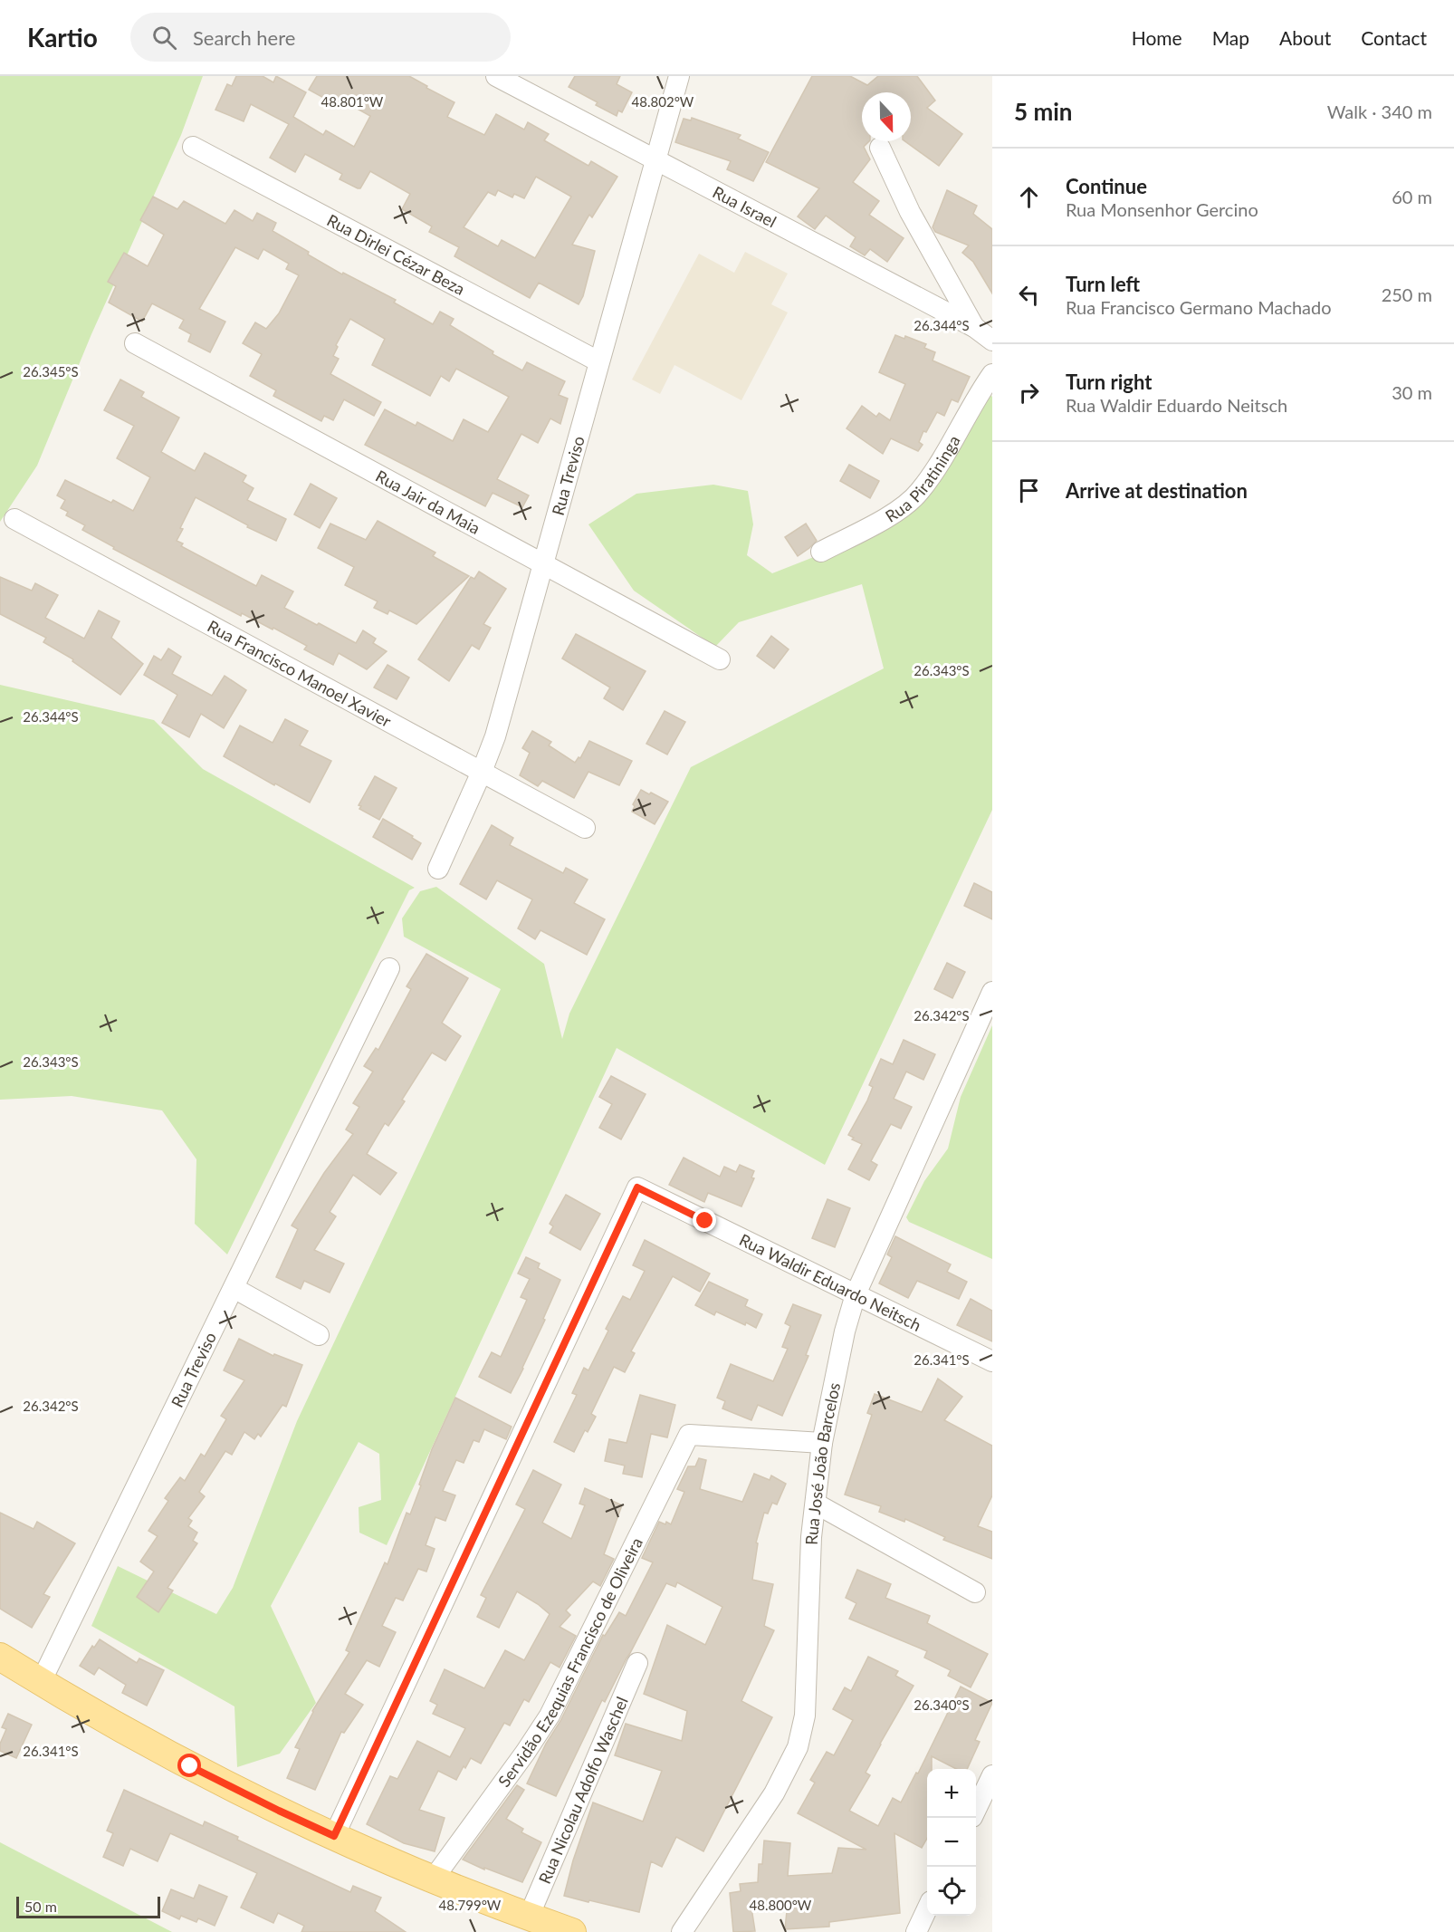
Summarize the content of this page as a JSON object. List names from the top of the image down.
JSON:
{
  "streets": {
    "street": [
      "Rua Israel",
      "Rua Dirlei Cézar Beza",
      "Rua Treviso",
      "Rua Piratininga",
      "Rua Jair da Maia",
      "Rua Francisco Manoel Xavier",
      "Rua Waldir Eduardo Neitsch",
      "Rua José João Barcelos",
      "Servidão Ezequias Francisco de Oliveira",
      "Rua Nicolau Adolfo Waschel"
    ]
  },
  "crossings": [
    ["Rua Israel", "Rua Treviso"],
    ["Rua Dirlei Cézar Beza", "Rua Treviso"],
    ["Rua Treviso", "Rua Jair da Maia"],
    ["Rua Treviso", "Rua Francisco Manoel Xavier"],
    ["Rua Waldir Eduardo Neitsch", "Rua José João Barcelos"],
    ["Rua José João Barcelos", "Servidão Ezequias Francisco de Oliveira"]
  ],
  "scale_bar": "50 m",
  "north": "bottom",
  "page": {
    "header": "Kartio",
    "search": "Search here",
    "nav": [
      "Home",
      "Map",
      "About",
      "Contact"
    ],
    "heading": ["5 min", "Walk · 340 m"],
    "list": [
      ["Continue", "Rua Monsenhor Gercino", "60 m"],
      ["Turn left", "Rua Francisco Germano Machado", "250 m"],
      ["Turn right", "Rua Waldir Eduardo Neitsch", "30 m"],
      "Arrive at destination"
    ],
    "map_buttons": ["+", "−"],
    "scale": "50 m"
  },
  "coordinates": [
    "48.801°W",
    "48.802°W",
    "26.344°S",
    "26.345°S",
    "26.343°S",
    "26.342°S",
    "26.341°S",
    "26.340°S",
    "48.799°W",
    "48.800°W"
  ]
}
